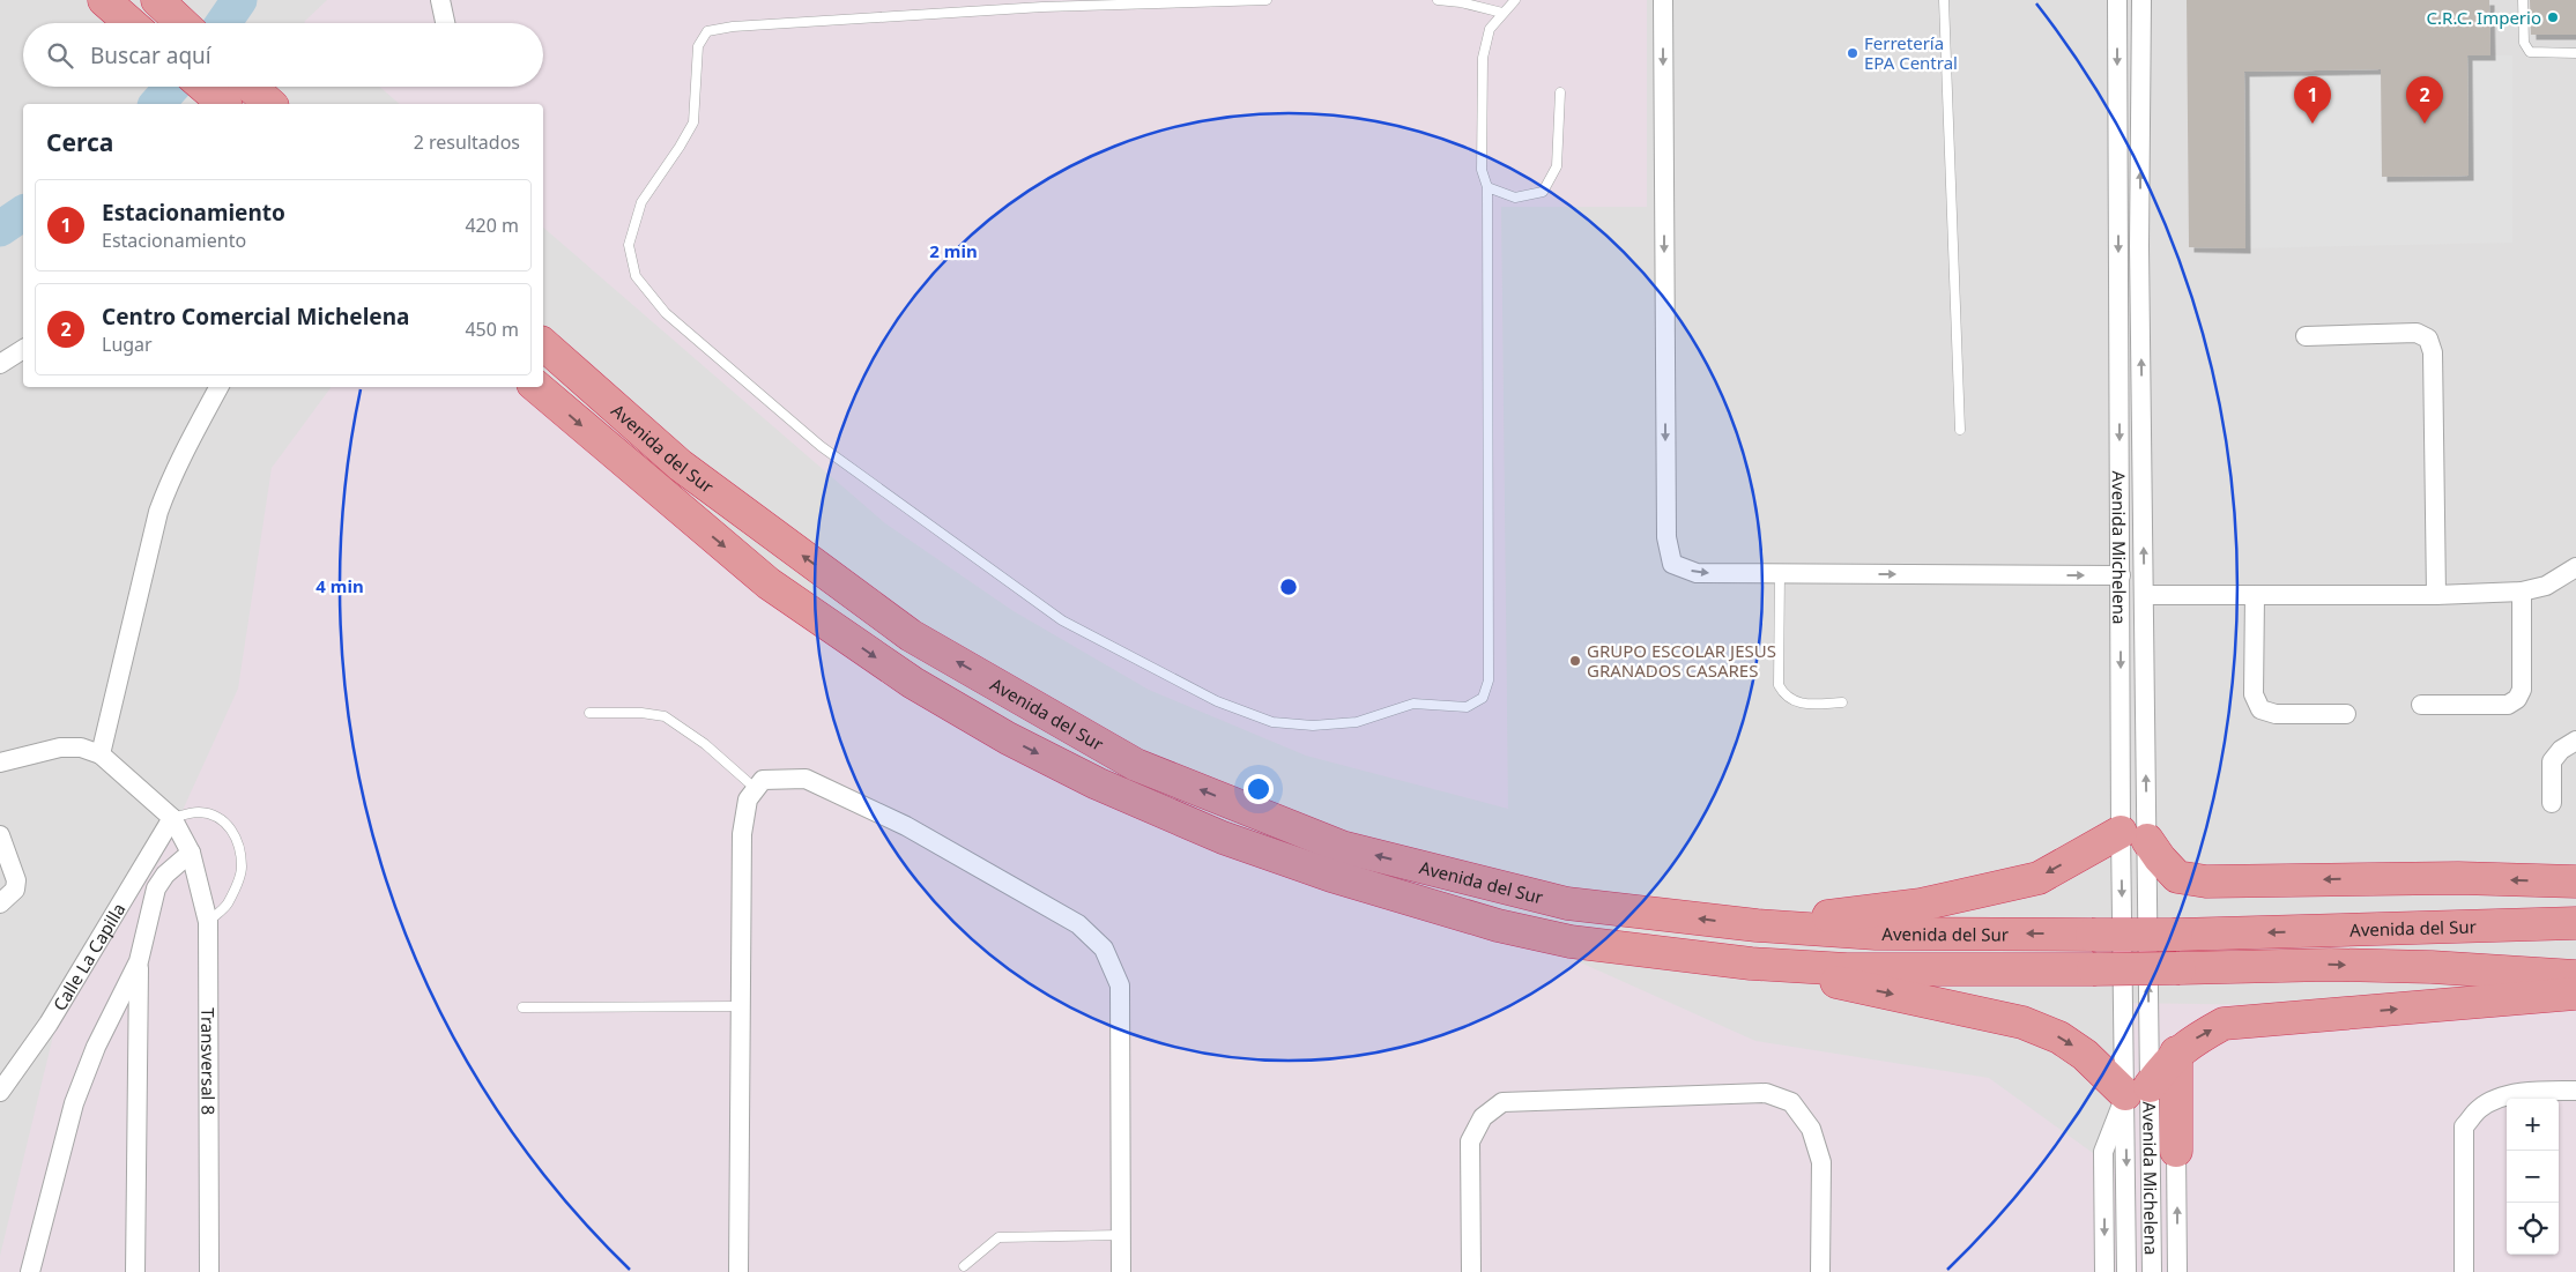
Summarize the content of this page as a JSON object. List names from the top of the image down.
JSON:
{
  "streets": {
    "highway": ["Avenida del Sur"],
    "street": ["Avenida Michelena", "Calle La Capilla", "Transversal 8"]
  },
  "crossings": [
    ["Calle La Capilla", "Transversal 8"]
  ],
  "places": ["C.R.C. Imperio", "Ferretería EPA Central", "GRUPO ESCOLAR JESUS GRANADOS CASARES"],
  "page": {
    "search": "Buscar aquí",
    "pins": ["1", "2"],
    "heading": ["Cerca", "2 resultados"],
    "list": [
      {
        "mark": "1",
        "name": "Estacionamiento",
        "note": "Estacionamiento",
        "value": "420 m"
      },
      {
        "mark": "2",
        "name": "Centro Comercial Michelena",
        "note": "Lugar",
        "value": "450 m"
      }
    ],
    "map_buttons": ["+", "−"]
  },
  "rings": ["2 min", "4 min"]
}
